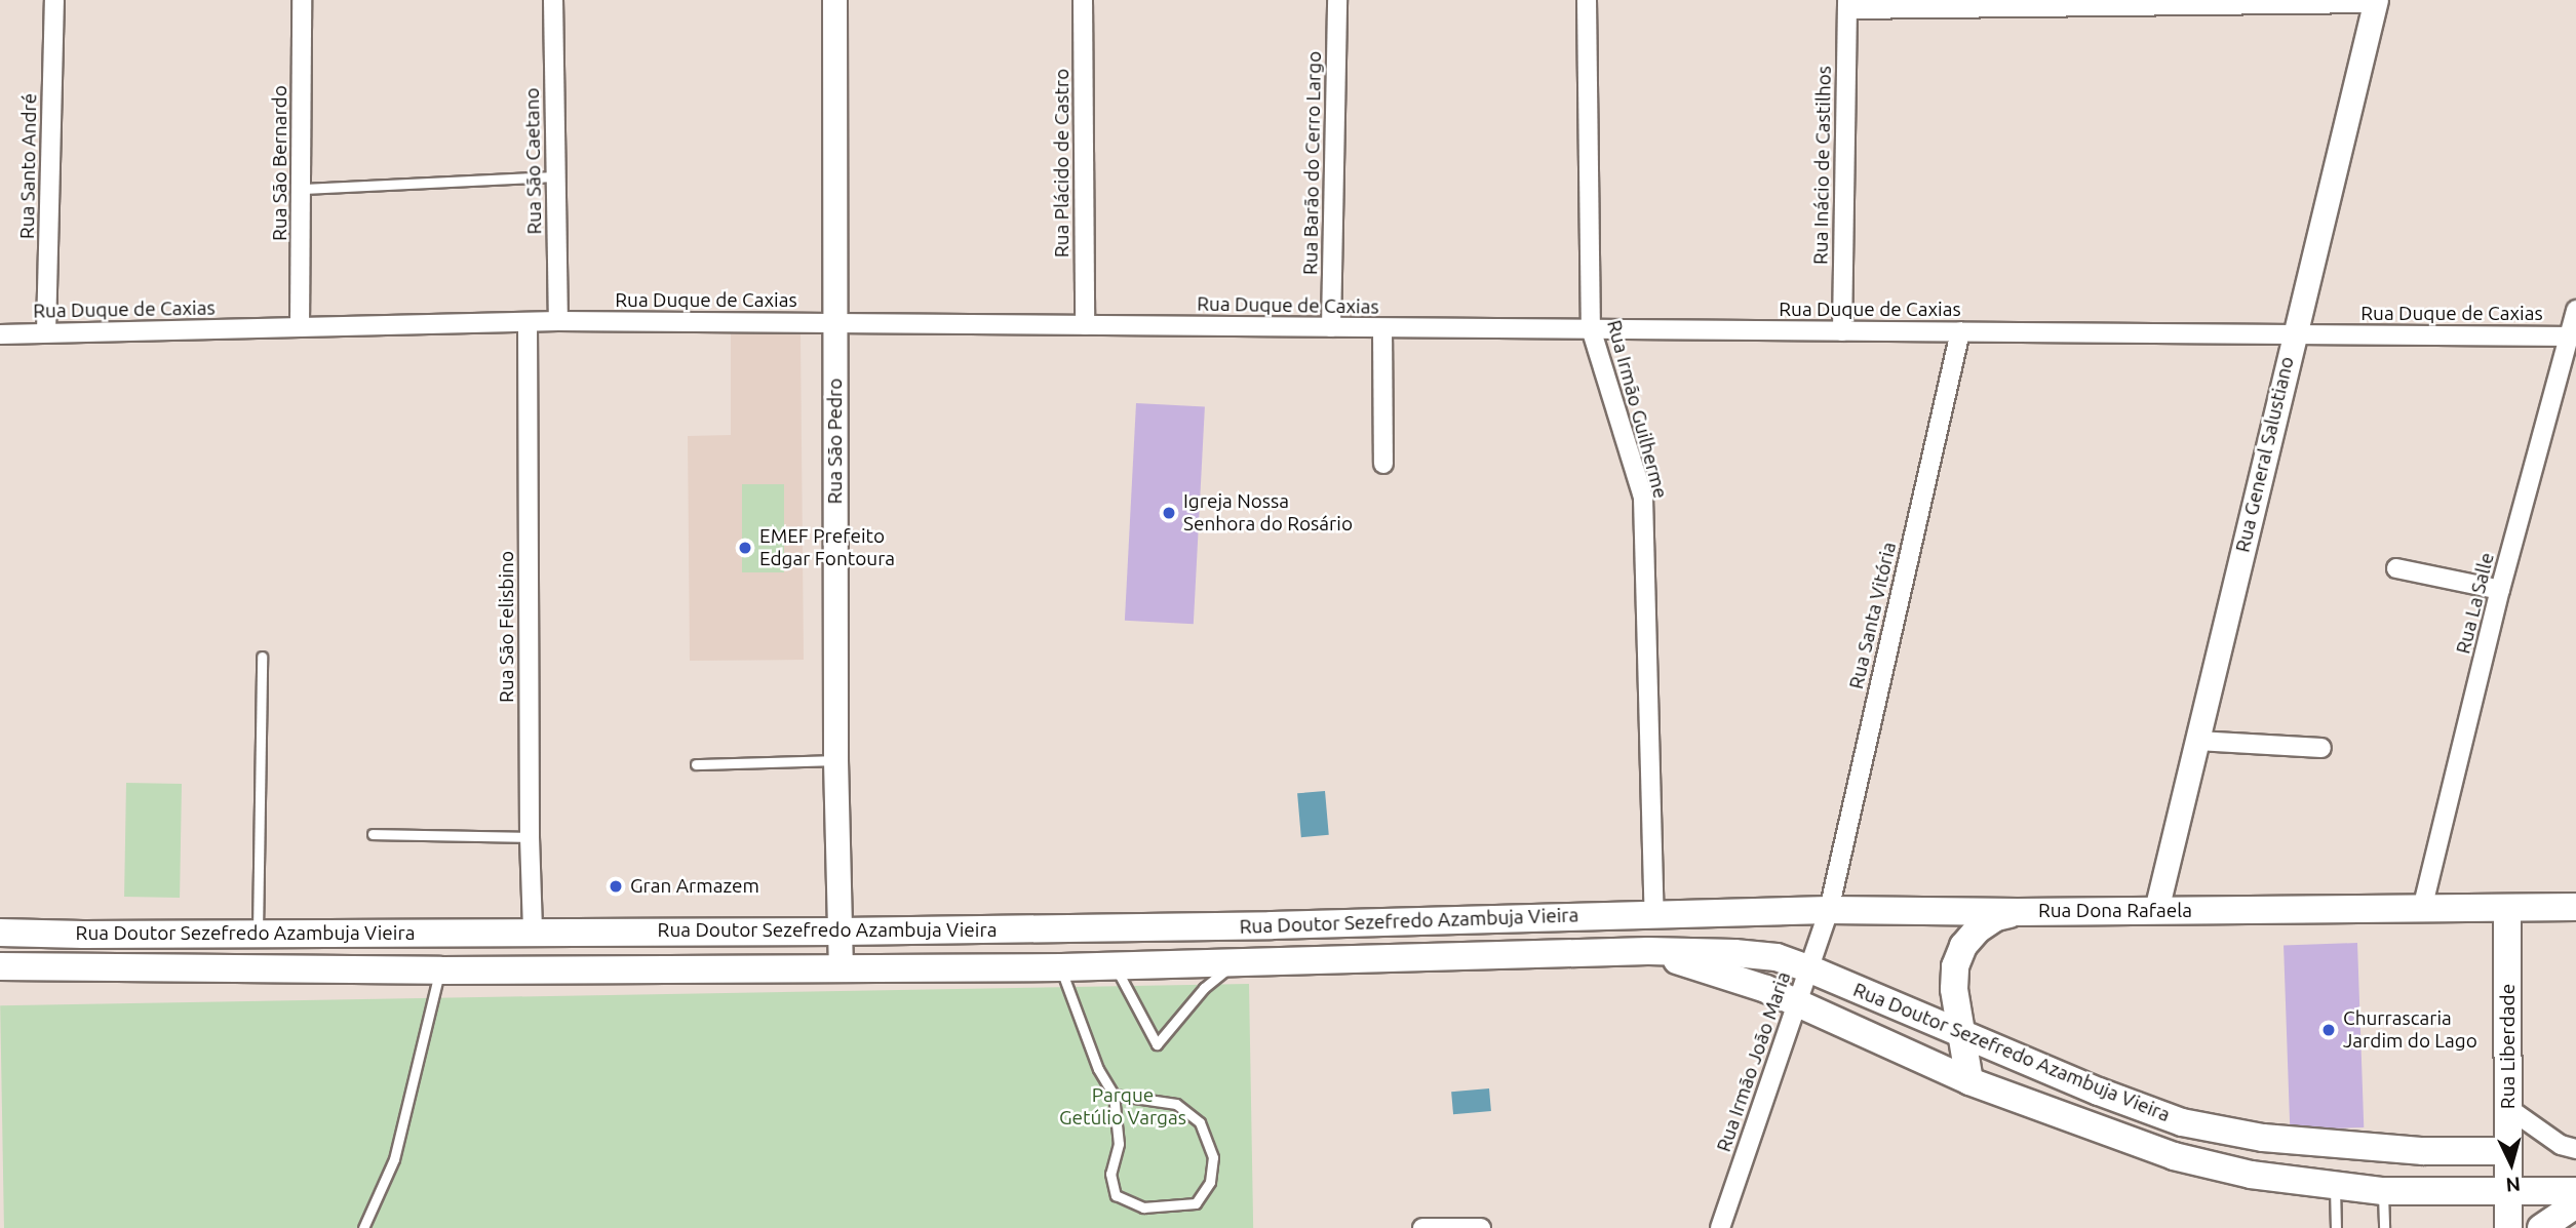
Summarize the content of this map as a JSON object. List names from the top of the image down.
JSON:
{
  "streets": {
    "main road": ["Rua Dona Rafaela", "Rua Doutor Sezefredo Azambuja Vieira", "Rua Liberdade"],
    "street": [
      "Rua São Caetano",
      "Rua São Bernardo",
      "Rua Plácido de Castro",
      "Rua Barão do Cerro Largo",
      "Rua Inácio de Castilhos",
      "Rua Santo André",
      "Rua Duque de Caxias",
      "Rua Irmão Guilherme",
      "Rua São Pedro",
      "Rua General Salustiano",
      "Rua La Salle",
      "Rua Santa Vitória",
      "Rua São Felisbino",
      "Rua Irmão João Maria"
    ]
  },
  "crossings": [
    ["Rua São Caetano", "Rua Duque de Caxias"],
    ["Rua São Bernardo", "Rua Duque de Caxias"],
    ["Rua Plácido de Castro", "Rua Duque de Caxias"],
    ["Rua Barão do Cerro Largo", "Rua Duque de Caxias"],
    ["Rua Inácio de Castilhos", "Rua Duque de Caxias"],
    ["Rua Santo André", "Rua Duque de Caxias"],
    ["Rua Duque de Caxias", "Rua Irmão Guilherme"],
    ["Rua Duque de Caxias", "Rua São Pedro"],
    ["Rua Duque de Caxias", "Rua General Salustiano"],
    ["Rua Duque de Caxias", "Rua La Salle"],
    ["Rua Duque de Caxias", "Rua Santa Vitória"],
    ["Rua Duque de Caxias", "Rua São Felisbino"],
    ["Rua Irmão Guilherme", "Rua Dona Rafaela"],
    ["Rua Irmão Guilherme", "Rua Doutor Sezefredo Azambuja Vieira"],
    ["Rua São Pedro", "Rua Doutor Sezefredo Azambuja Vieira"],
    ["Rua General Salustiano", "Rua Dona Rafaela"],
    ["Rua La Salle", "Rua Dona Rafaela"],
    ["Rua Santa Vitória", "Rua Dona Rafaela"],
    ["Rua Santa Vitória", "Rua Irmão João Maria"],
    ["Rua São Felisbino", "Rua Doutor Sezefredo Azambuja Vieira"],
    ["Rua Dona Rafaela", "Rua Doutor Sezefredo Azambuja Vieira"],
    ["Rua Dona Rafaela", "Rua Liberdade"],
    ["Rua Dona Rafaela", "Rua Irmão João Maria"],
    ["Rua Doutor Sezefredo Azambuja Vieira", "Rua Liberdade"],
    ["Rua Doutor Sezefredo Azambuja Vieira", "Rua Irmão João Maria"]
  ],
  "parks": ["Parque Getúlio Vargas"],
  "places": [
    "Igreja Nossa Senhora do Rosário",
    "EMEF Prefeito Edgar Fontoura",
    "Gran Armazem",
    "Churrascaria Jardim do Lago"
  ],
  "north": "bottom"
}
